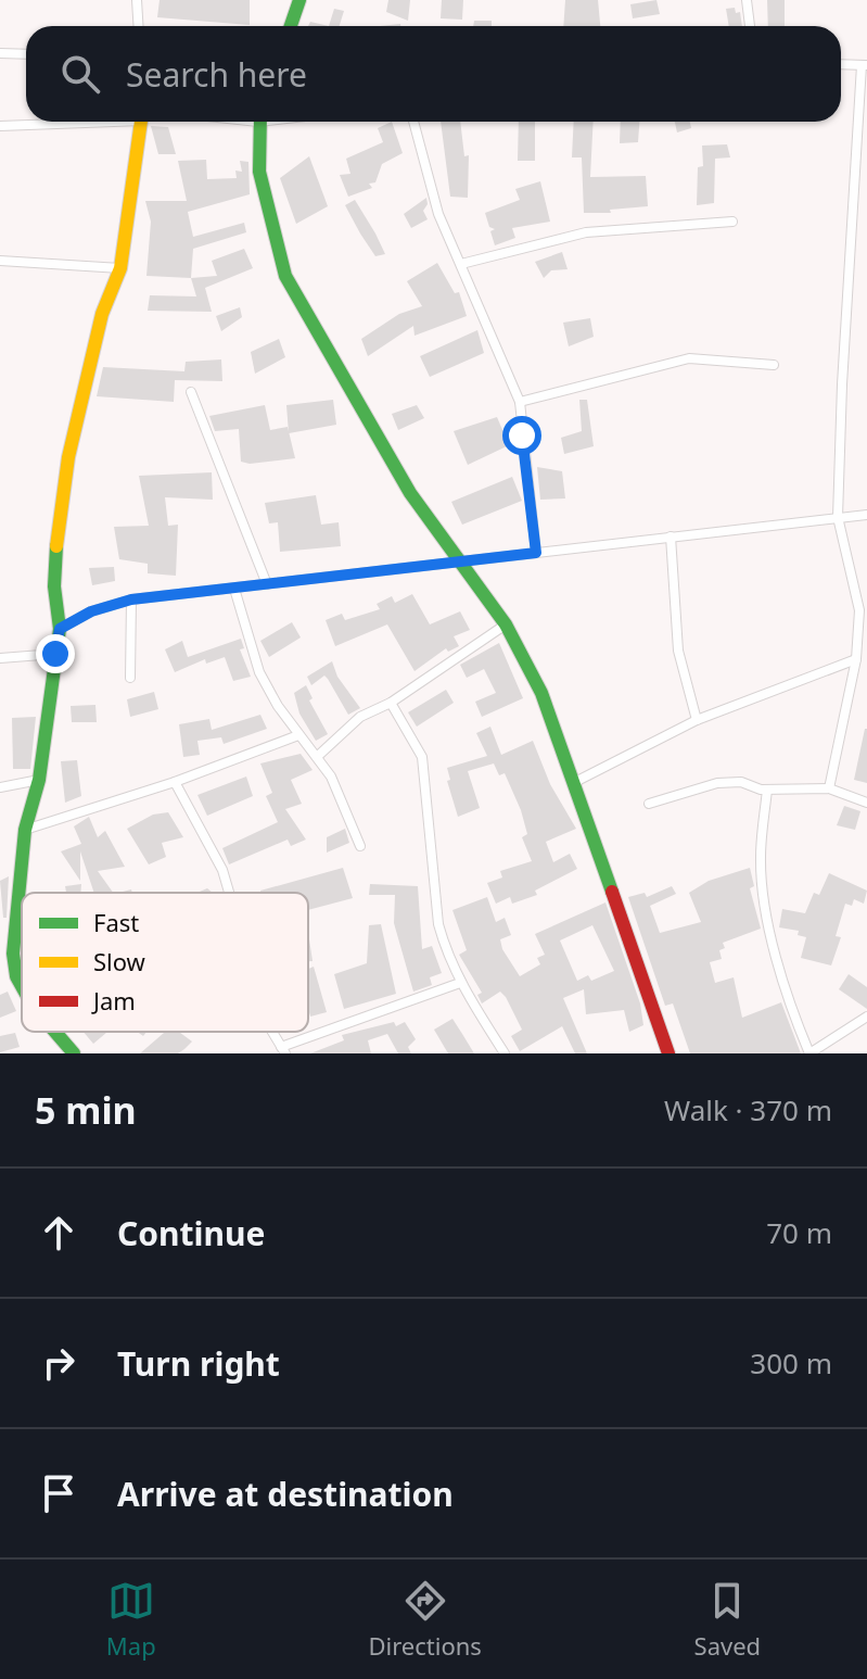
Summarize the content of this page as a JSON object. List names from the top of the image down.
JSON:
{
  "legend": ["Fast", "Slow", "Jam"],
  "page": {
    "search": "Search here",
    "heading": ["5 min", "Walk · 370 m"],
    "list": [
      ["Continue", "70 m"],
      ["Turn right", "300 m"],
      "Arrive at destination"
    ],
    "nav": ["Map", "Directions", "Saved"]
  }
}
